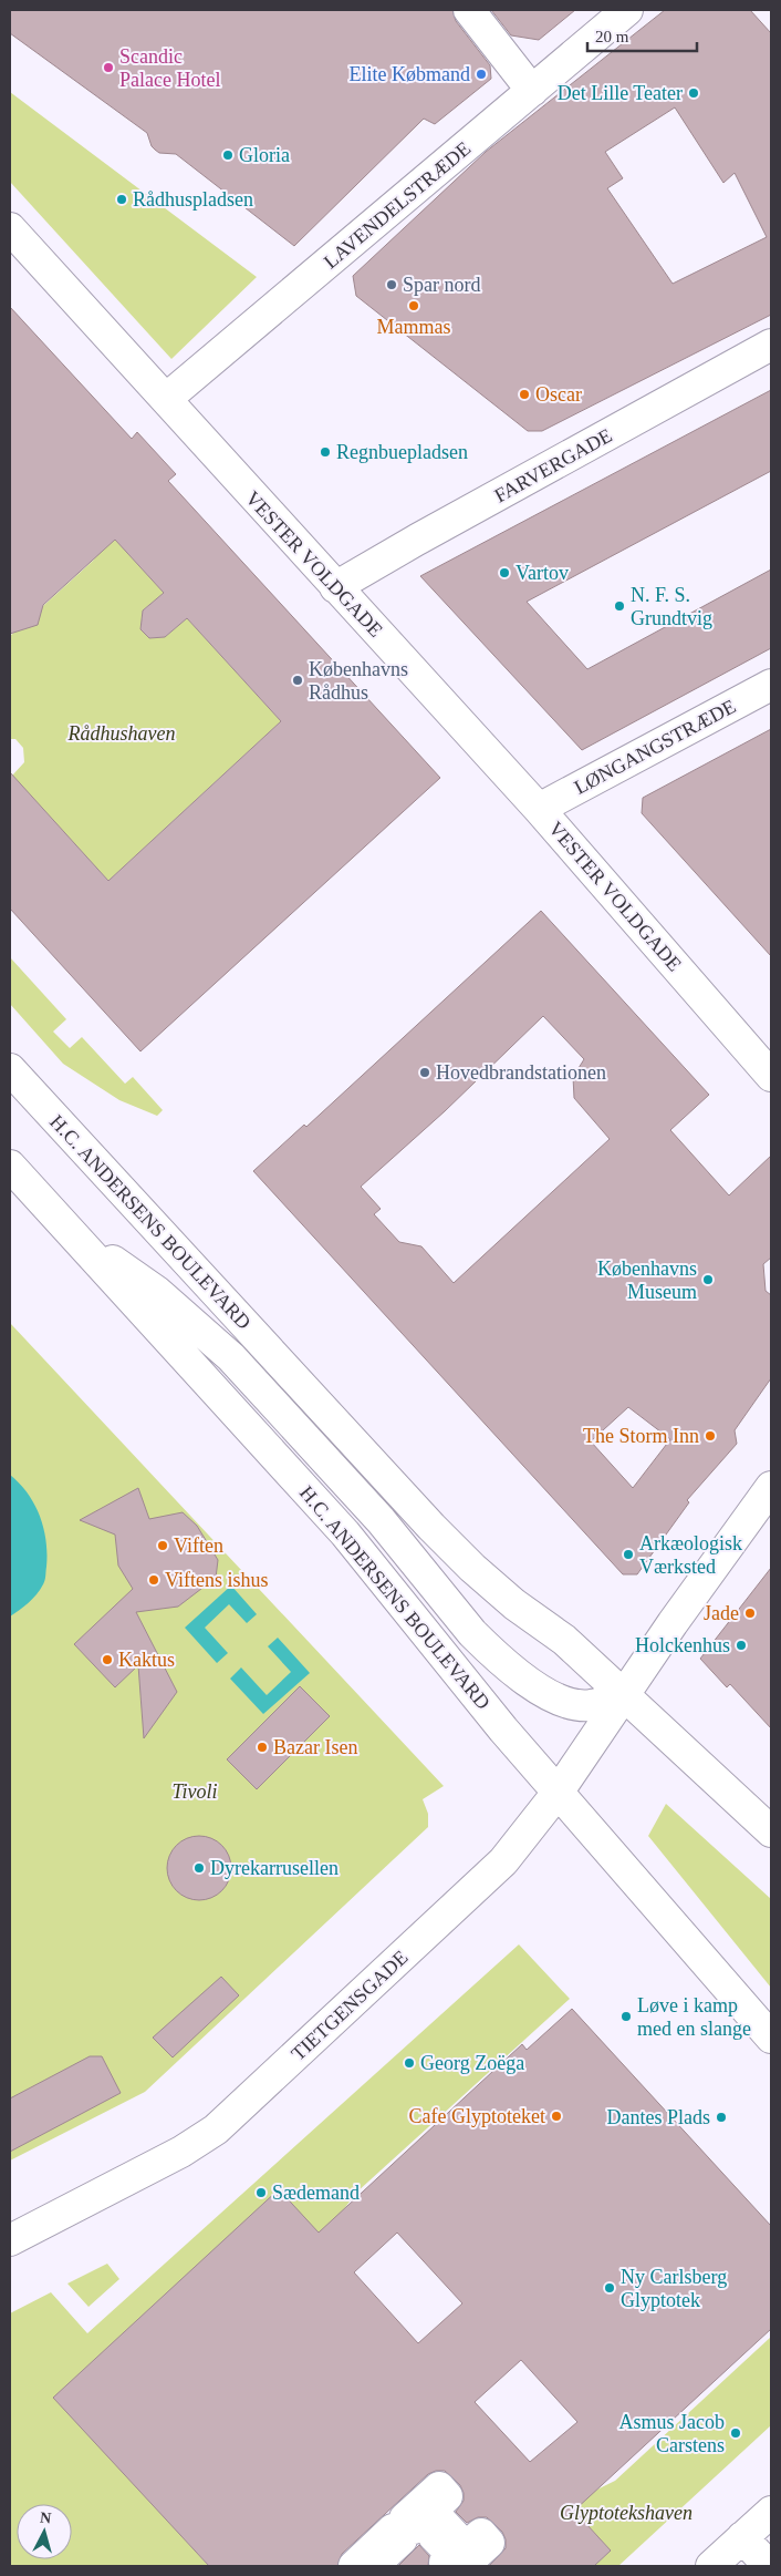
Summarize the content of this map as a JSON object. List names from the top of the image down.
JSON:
{
  "streets": {
    "street": [
      "LAVENDELSTRÆDE",
      "FARVERGADE",
      "VESTER VOLDGADE",
      "LØNGANGSTRÆDE",
      "H.C. ANDERSENS BOULEVARD",
      "TIETGENSGADE"
    ]
  },
  "crossings": [
    ["LAVENDELSTRÆDE", "VESTER VOLDGADE"],
    ["FARVERGADE", "VESTER VOLDGADE"],
    ["VESTER VOLDGADE", "LØNGANGSTRÆDE"],
    ["H.C. ANDERSENS BOULEVARD", "TIETGENSGADE"]
  ],
  "parks": ["Rådhushaven", "Tivoli", "Glyptotekshaven"],
  "places": [
    "Scandic Palace Hotel",
    "Elite Købmand",
    "Det Lille Teater",
    "Gloria",
    "Rådhuspladsen",
    "Spar nord",
    "Mammas",
    "Oscar",
    "Regnbuepladsen",
    "Vartov",
    "N. F. S. Grundtvig",
    "Københavns Rådhus",
    "Hovedbrandstationen",
    "Københavns Museum",
    "The Storm Inn",
    "Viften",
    "Arkæologisk Værksted",
    "Viftens ishus",
    "Jade",
    "Holckenhus",
    "Kaktus",
    "Bazar Isen",
    "Dyrekarrusellen",
    "Løve i kamp med en slange",
    "Georg Zoëga",
    "Cafe Glyptoteket",
    "Dantes Plads",
    "Sædemand",
    "Ny Carlsberg Glyptotek",
    "Asmus Jacob Carstens"
  ],
  "scale_bar": "20 m",
  "north": "top"
}
